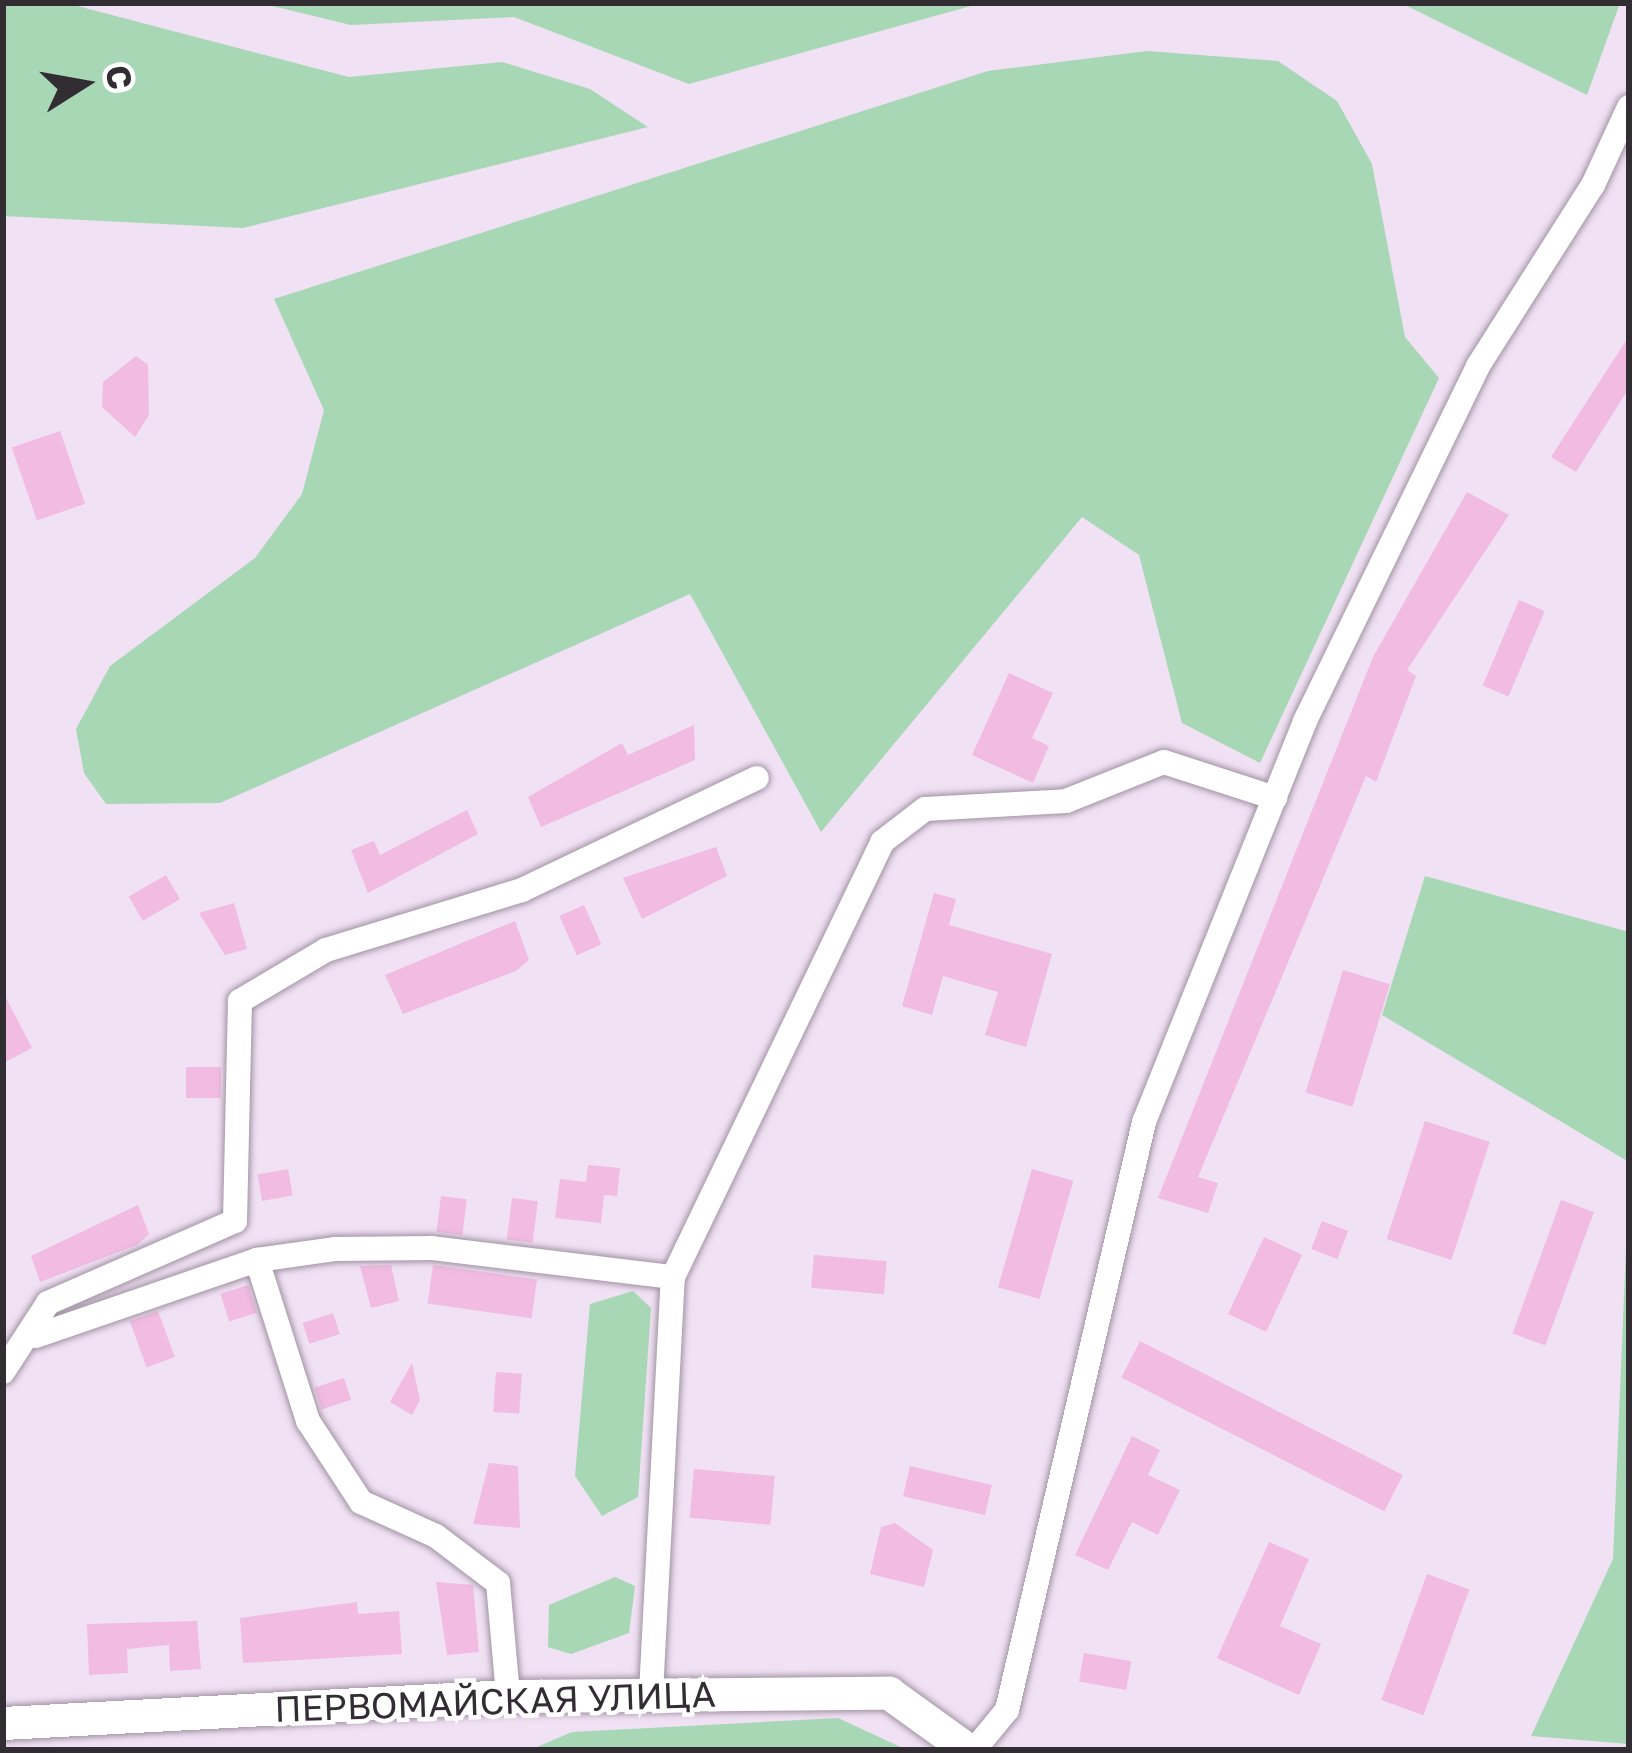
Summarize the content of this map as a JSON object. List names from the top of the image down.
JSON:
{
  "streets": {
    "main road": ["ПЕРВОМАЙСКАЯ УЛИЦА"]
  },
  "north": "right"
}
